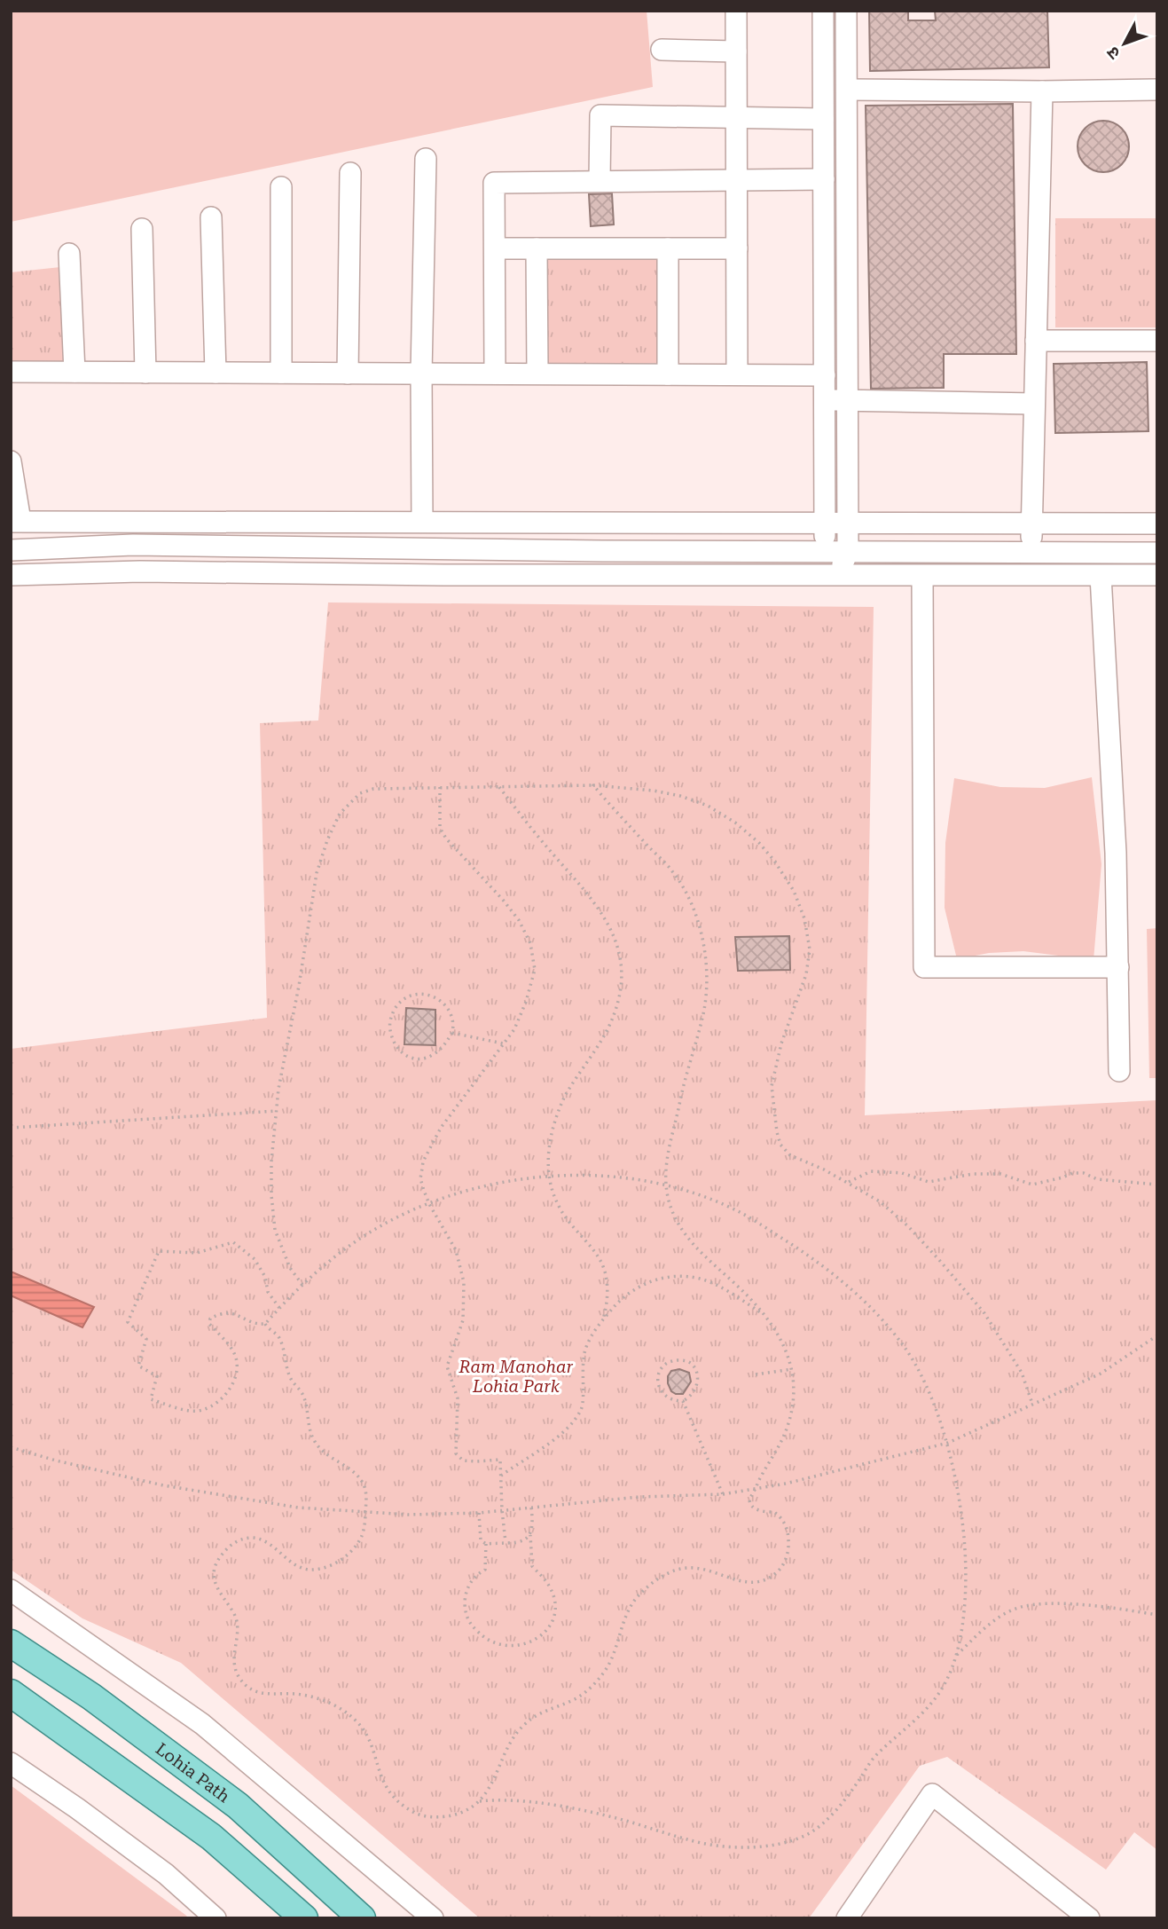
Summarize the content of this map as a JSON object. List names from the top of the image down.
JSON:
{
  "streets": {
    "main road": ["Lohia Path"]
  },
  "parks": ["Ram Manohar Lohia Park"],
  "north": "bottom left"
}
